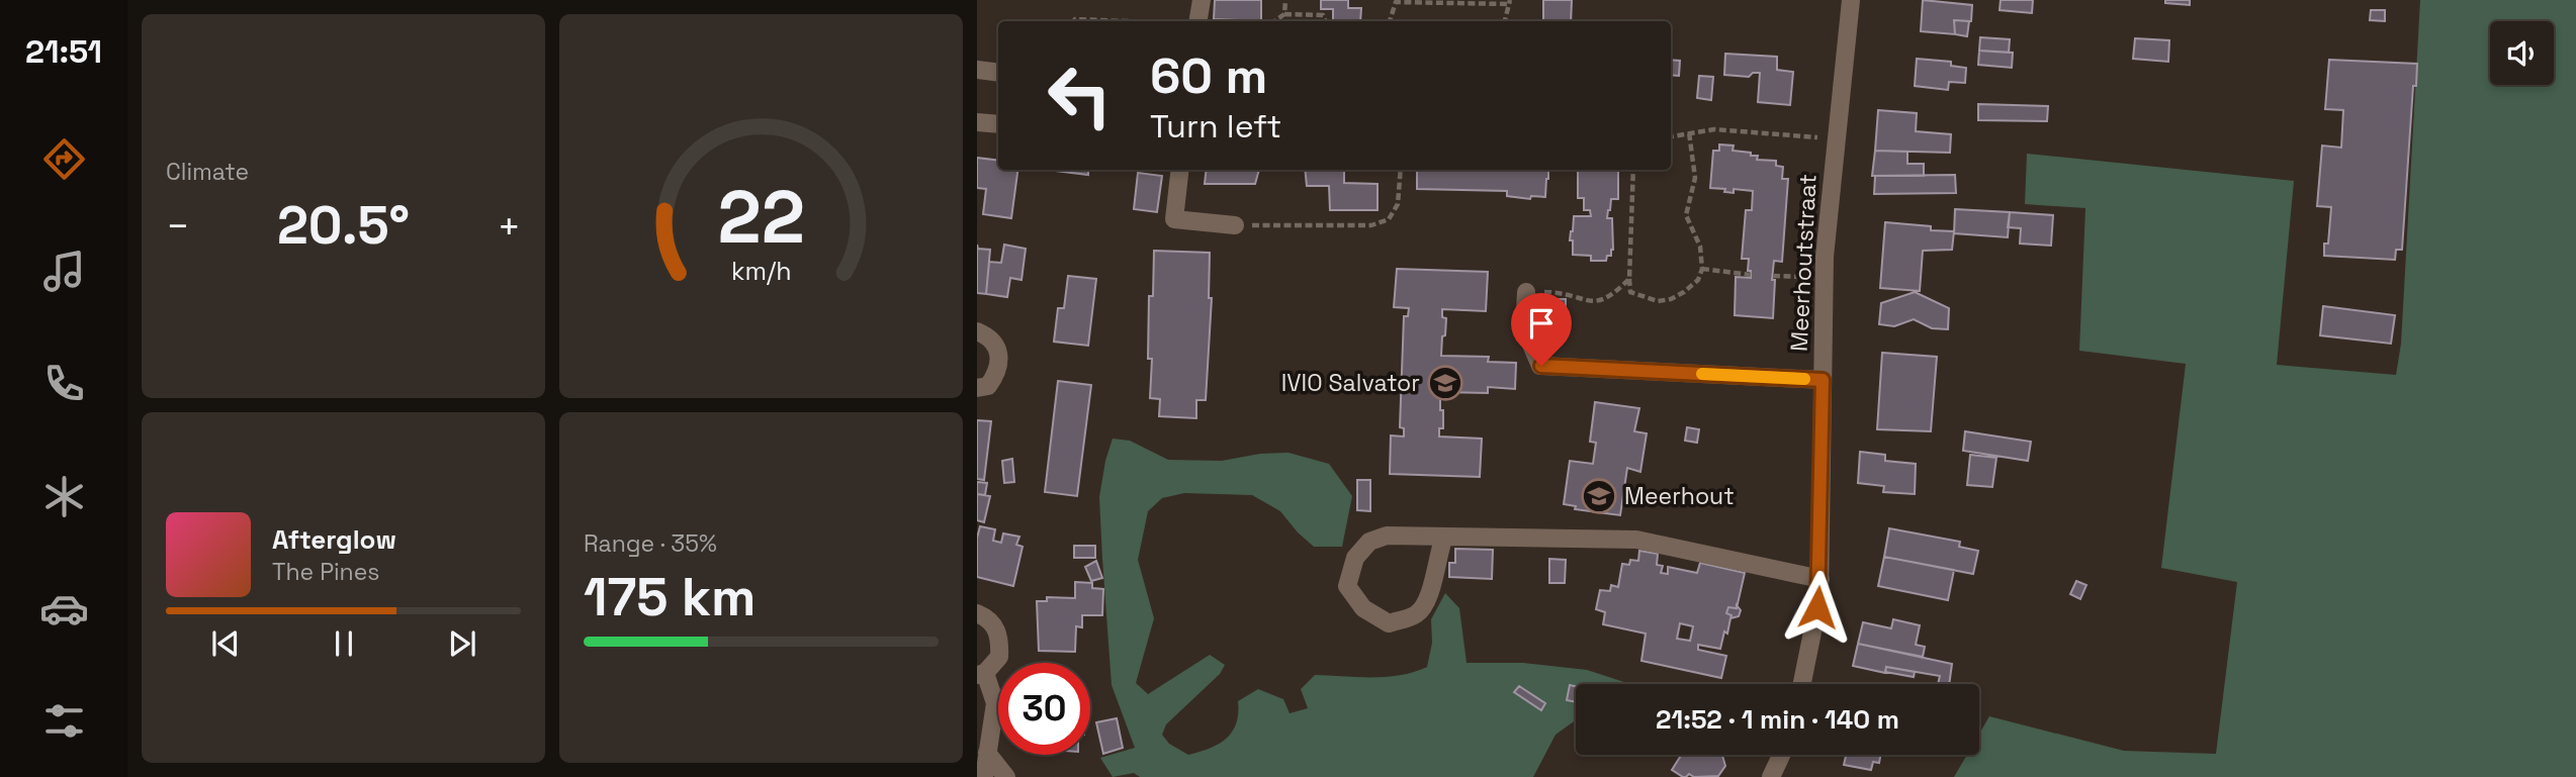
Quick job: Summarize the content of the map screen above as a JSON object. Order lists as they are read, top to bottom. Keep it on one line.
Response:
{"streets":{"street":["Meerhoutstraat"]},"places":{"school or university":["IVIO Salvator","Meerhout"]},"page":{"tabs":"21:51","tile":["Climate",["Range · 35%","175 km"]],"turn":["60 m","Turn left"],"heat":["−","20.5°","+"],"song":["Afterglow","The Pines"],"limit":"30","trip":"21:52 · 1 min · 140 m","gauge":["22","km/h"]}}
